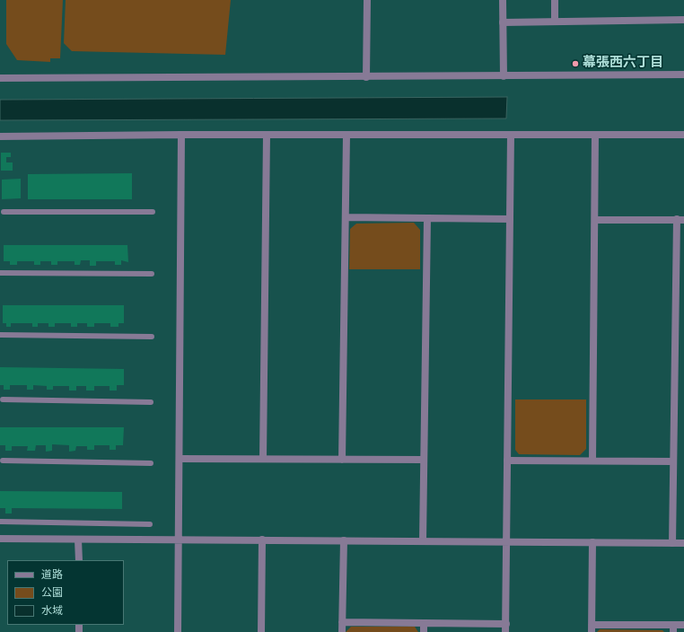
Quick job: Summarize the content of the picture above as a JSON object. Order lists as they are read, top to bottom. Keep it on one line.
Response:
{"places":["幕張西六丁目"],"legend":["道路","公園","水域"]}
